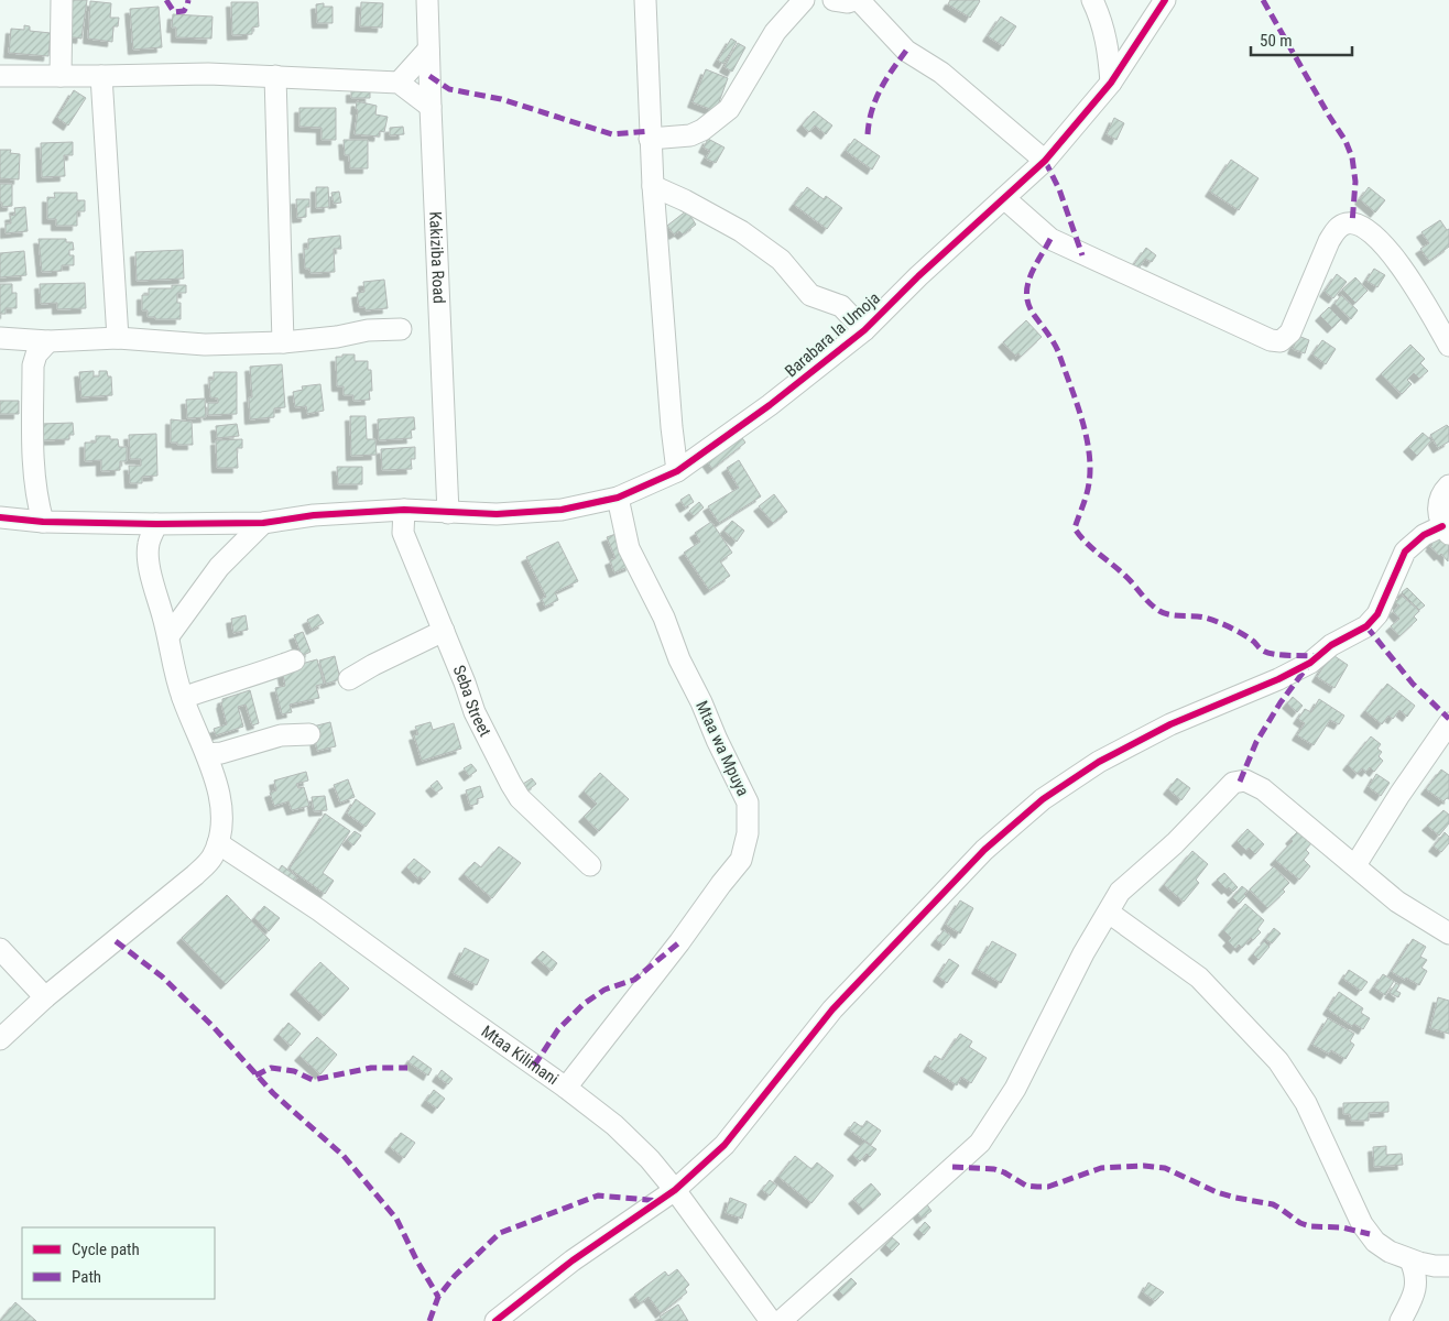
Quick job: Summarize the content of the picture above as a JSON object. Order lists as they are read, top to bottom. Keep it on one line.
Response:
{"streets":{"street":["Kakiziba Road","Barabara la Umoja","Seba Street","Mtaa wa Mpuya","Mtaa Kilimani"]},"crossings":[["Kakiziba Road","Barabara la Umoja"],["Barabara la Umoja","Seba Street"],["Barabara la Umoja","Mtaa wa Mpuya"],["Mtaa wa Mpuya","Mtaa Kilimani"]],"legend":["Cycle path","Path"],"scale_bar":"50 m"}
